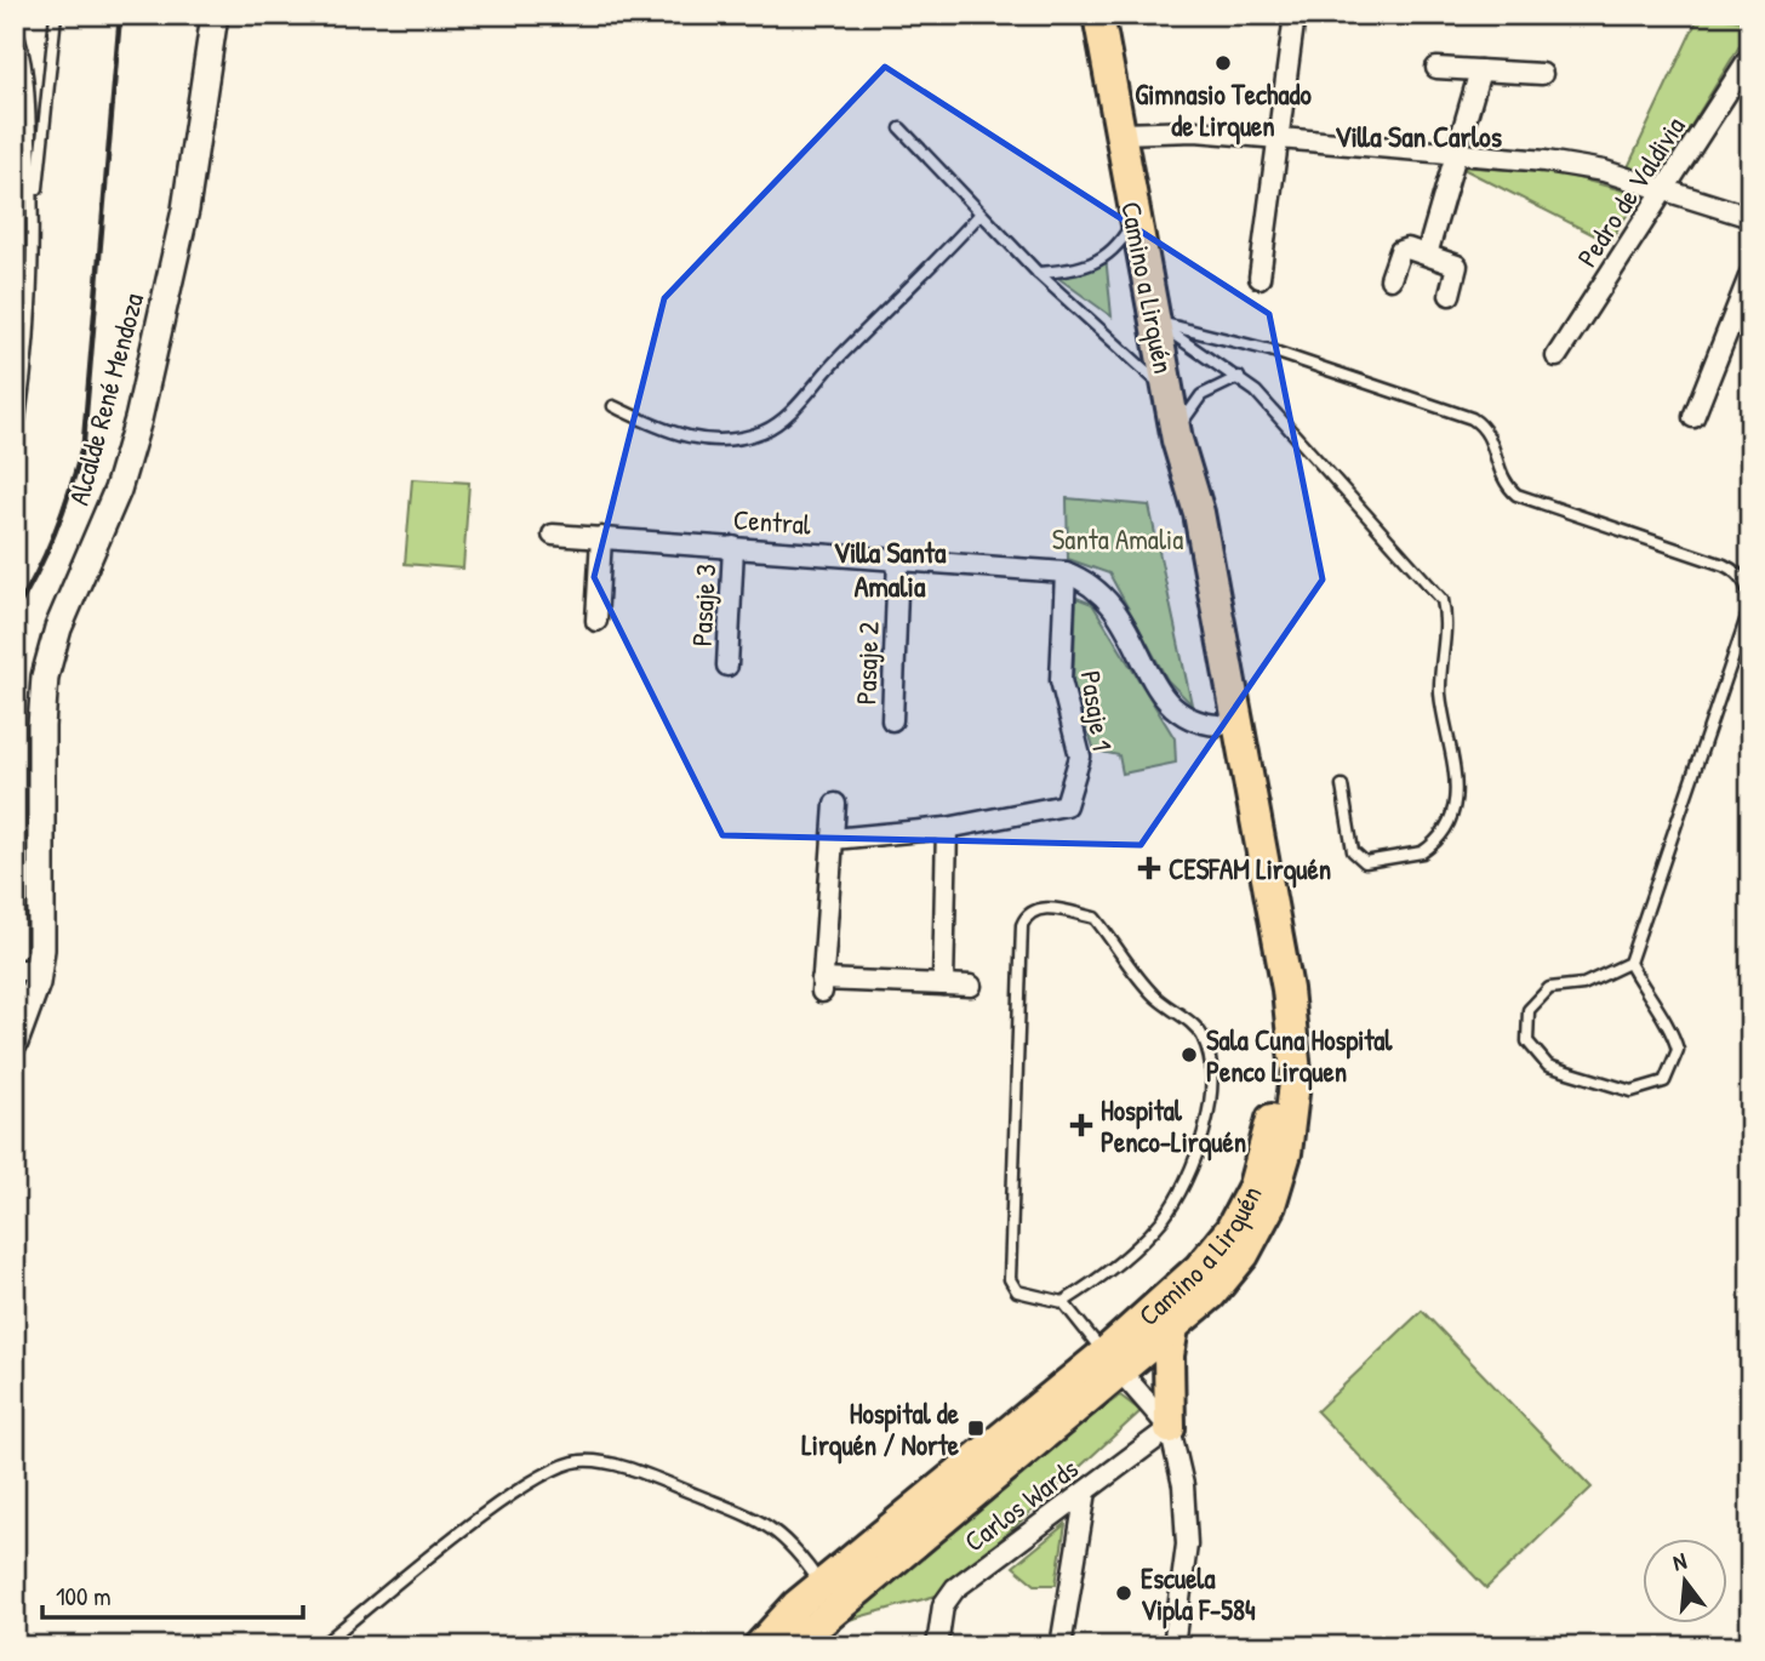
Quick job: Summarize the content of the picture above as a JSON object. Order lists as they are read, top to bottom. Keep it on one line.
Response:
{"streets":{"main road":["Camino a Lirquén"],"street":["Pedro de Valdivia","Alcalde René Mendoza","Central","Pasaje 3","Pasaje 2","Pasaje 1","Carlos Wards"]},"crossings":[["Camino a Lirquén","Central"],["Central","Pasaje 3"],["Central","Pasaje 2"],["Central","Pasaje 1"]],"districts":["Villa San Carlos","Villa Santa Amalia"],"parks":["Santa Amalia"],"places":{"other":["Gimnasio Techado de Lirquen","Sala Cuna Hospital Penco Lirquen","Escuela Vipla F-584"],"health":["CESFAM Lirquén","Hospital Penco-Lirquén"],"transit":["Hospital de Lirquén / Norte"]},"scale_bar":"100 m","north":"top"}
